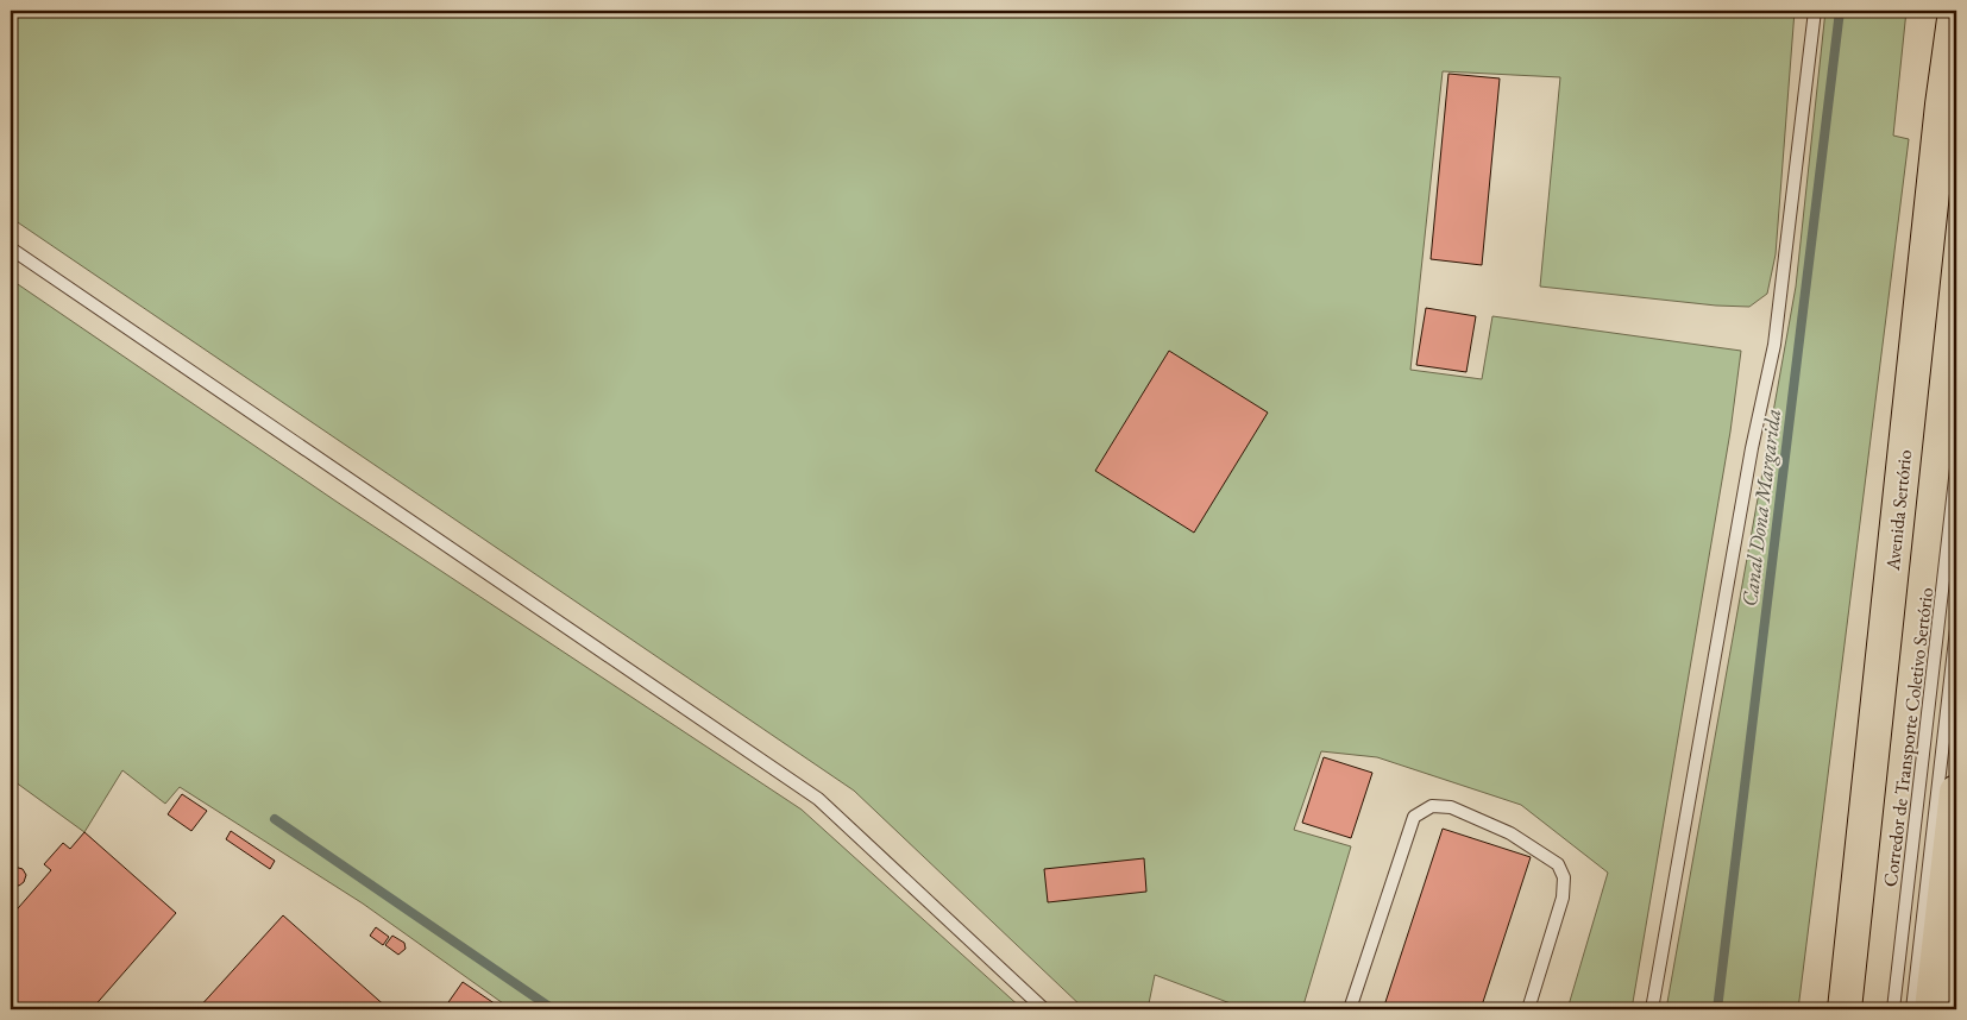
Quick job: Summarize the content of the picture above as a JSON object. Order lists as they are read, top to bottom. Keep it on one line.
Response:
{"streets":{"main road":["Avenida Sertório"],"lane":["Corredor de Transporte Coletivo Sertório"]},"water":["Canal Dona Margarida"]}
